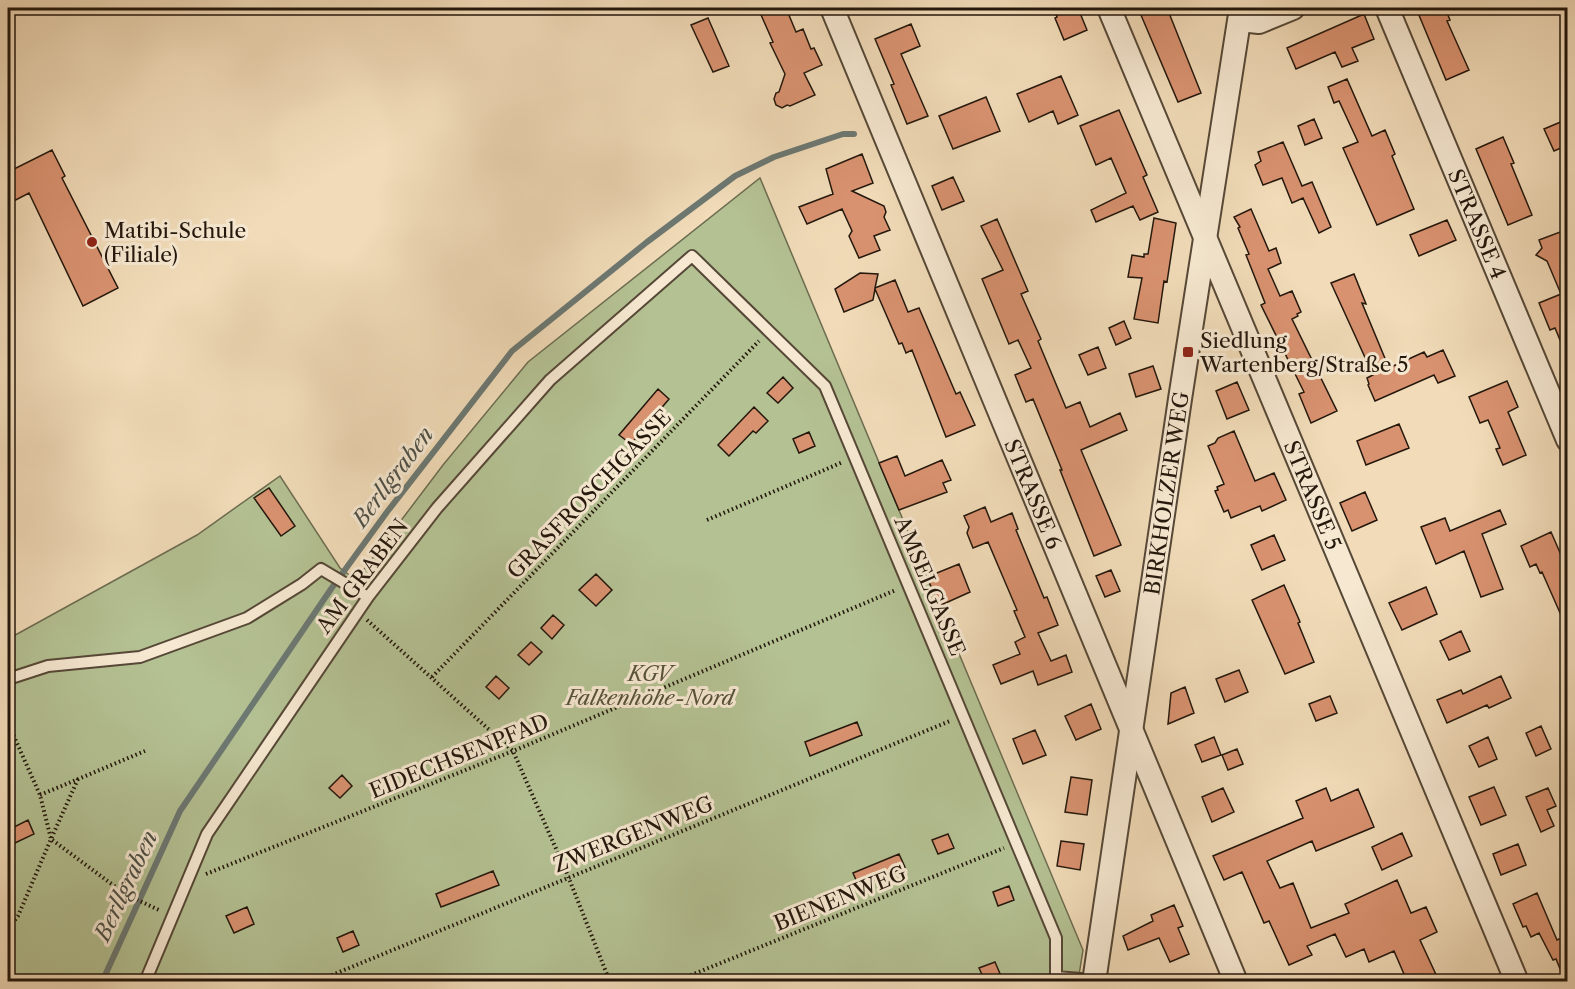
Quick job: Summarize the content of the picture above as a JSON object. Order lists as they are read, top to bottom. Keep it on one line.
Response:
{"streets":{"street":["STRASSE 4","BIRKHOLZER WEG","STRASSE 6","STRASSE 5"],"lane":["AM GRABEN","AMSELGASSE"],"path":["GRASFROSCHGASSE","EIDECHSENPFAD","ZWERGENWEG","BIENENWEG"]},"crossings":[["GRASFROSCHGASSE","AMSELGASSE"],["BIRKHOLZER WEG","STRASSE 6"],["BIRKHOLZER WEG","STRASSE 5"],["BIRKHOLZER WEG","AMSELGASSE"],["AM GRABEN","AMSELGASSE"],["AM GRABEN","EIDECHSENPFAD"],["AMSELGASSE","EIDECHSENPFAD"],["AMSELGASSE","ZWERGENWEG"],["AMSELGASSE","BIENENWEG"]],"water":["Berllgraben"],"parks":["KGV Falkenhöhe-Nord"],"places":{"other":["Matibi-Schule (Filiale)"],"transit":["Siedlung Wartenberg/Straße 5"]}}
